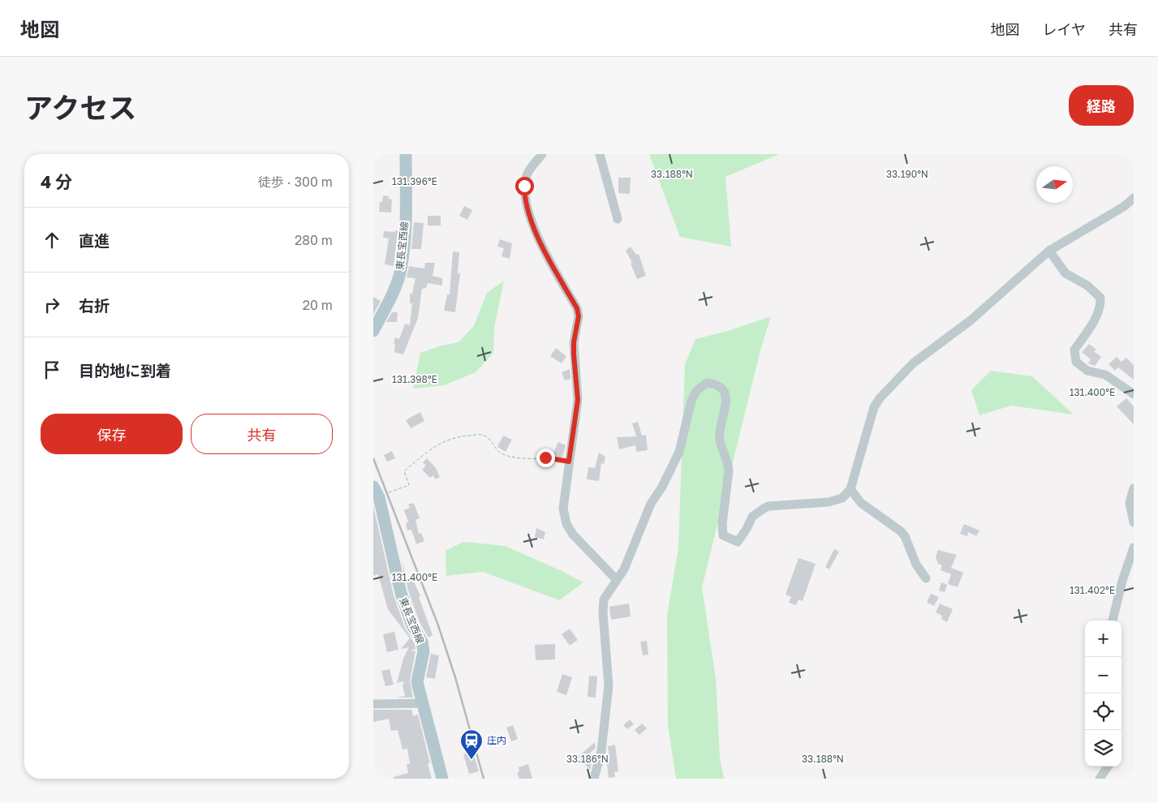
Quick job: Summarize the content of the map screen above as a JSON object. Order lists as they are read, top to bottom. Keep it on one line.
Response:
{"streets":{"main road":["東長宝西線"]},"places":{"station":["庄内"]},"north":"right","page":{"header":"地図","nav":["地図","レイヤ","共有"],"title":"アクセス","buttons":["経路",["保存","共有"]],"heading":["4 分","徒歩 · 300 m"],"list":[["直進","280 m"],["右折","20 m"],"目的地に到着"],"map_buttons":["+","−"]},"coordinates":["33.188°N","33.190°N","131.396°E","131.398°E","131.400°E","131.402°E","33.186°N"]}
